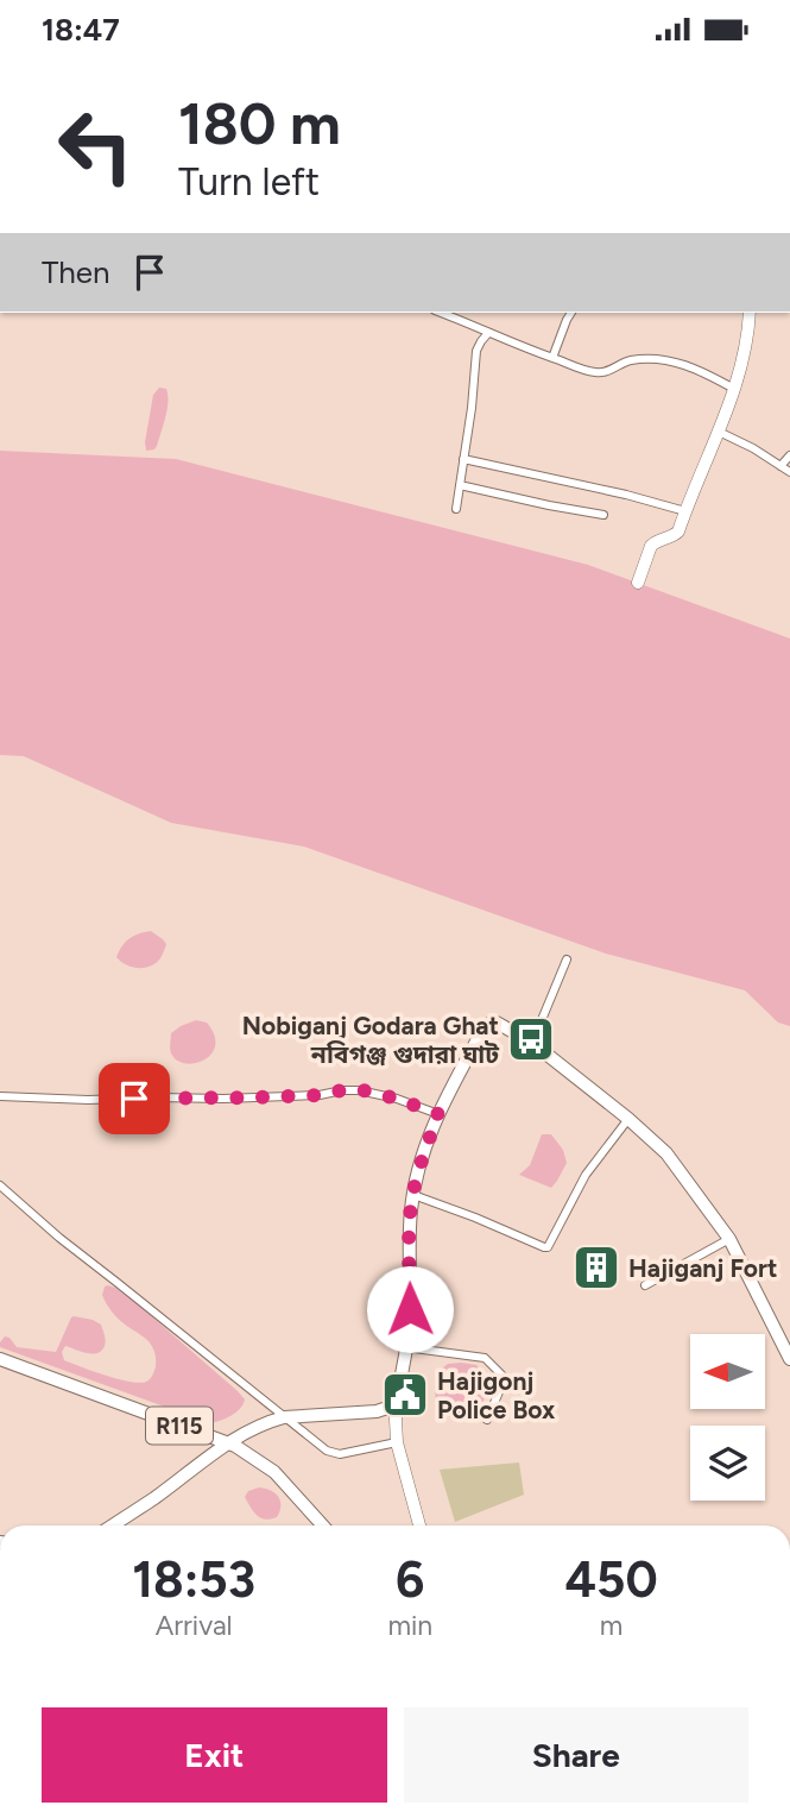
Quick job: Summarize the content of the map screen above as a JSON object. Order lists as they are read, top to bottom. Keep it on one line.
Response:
{"streets":{"main road":["R115"]},"places":{"bus stop":["Nobiganj Godara Ghat নবিগঞ্জ গুদারা ঘাট"],"building":["Hajiganj Fort"],"public building":["Hajigonj Police Box"]},"north":"left","page":{"status":"18:47","turn":["180 m","Turn left"],"then":"Then","eta":["18:53","Arrival","6","min","450","m"],"buttons":["Exit","Share"]}}
